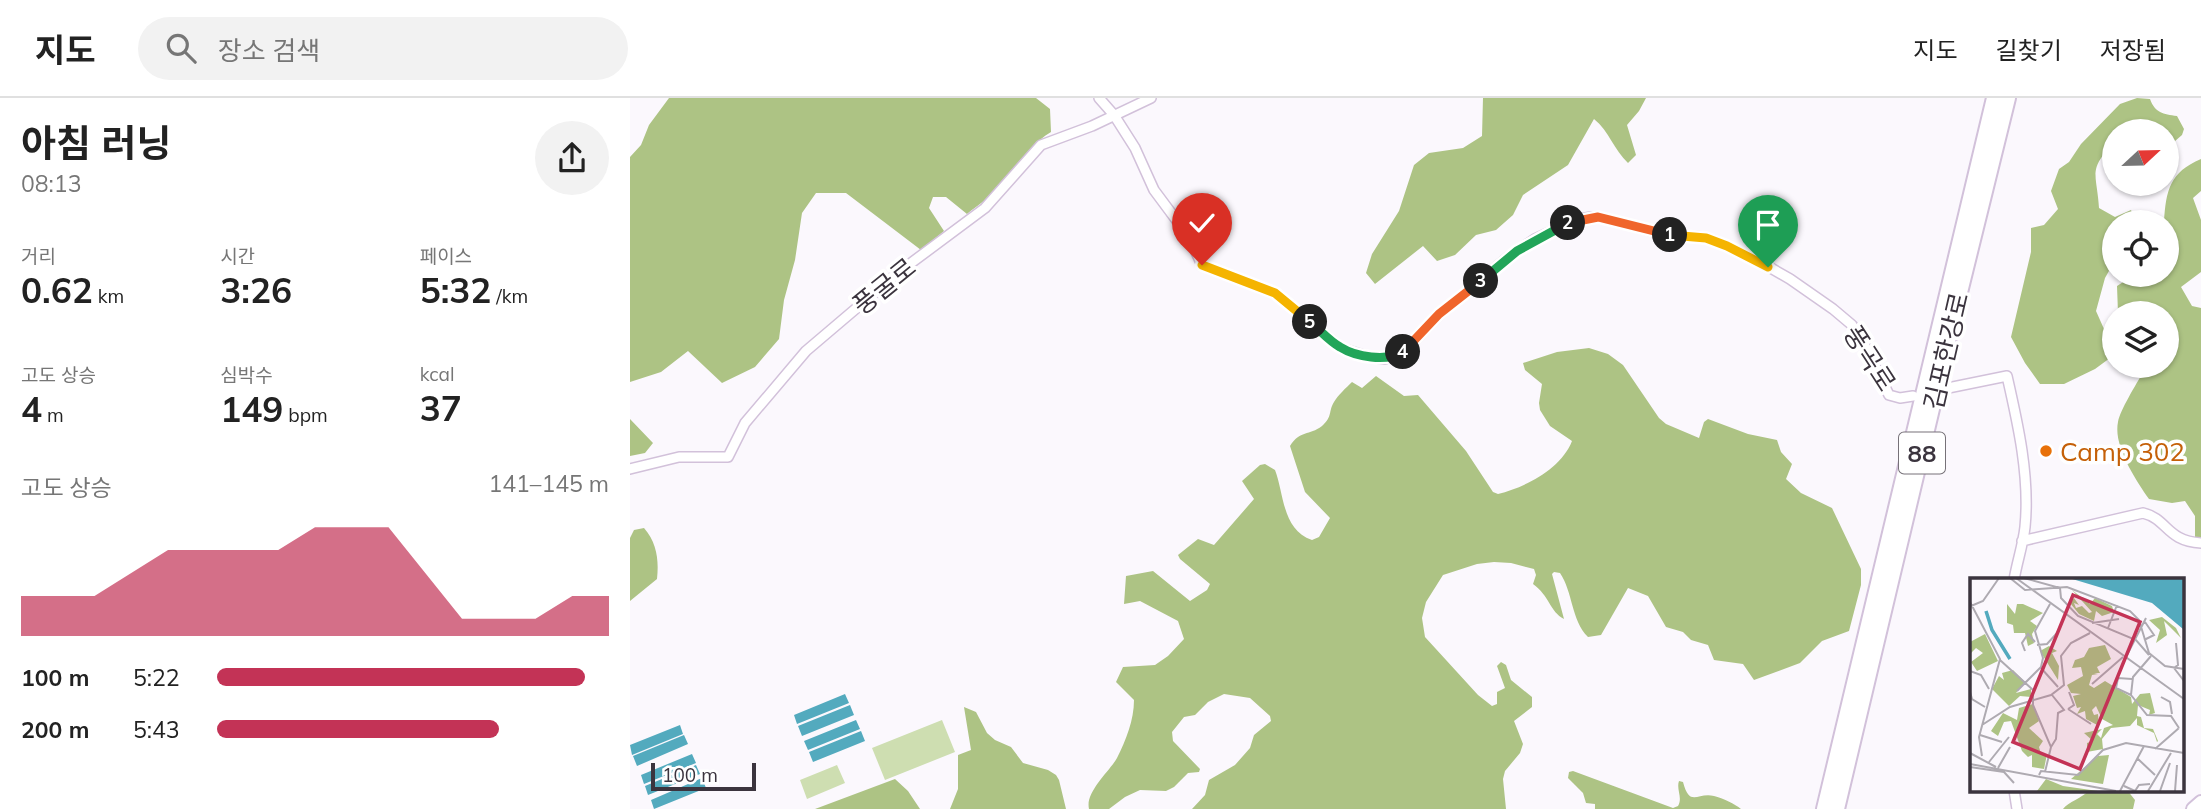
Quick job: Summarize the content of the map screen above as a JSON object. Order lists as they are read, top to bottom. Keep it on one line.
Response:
{"streets":{"highway":["김포한강로","88"],"street":["풍굴로","풍곡로"]},"crossings":[["풍굴로","풍곡로"]],"places":["Camp 302"],"scale_bar":"100 m","north":"right","page":{"header":"지도","search":"장소 검색","nav":["지도","길찾기","저장됨"],"heading":["아침 러닝","08:13"],"pins":["2","1","3","5","4"],"stats":[["거리","0.62 km"],["시간","3:26"],["페이스","5:32 /km"],["고도 상승","4 m"],["심박수","149 bpm"],["kcal","37"]],"chart":["고도 상승","141–145 m"],"list":[{"name":"100 m","note":"5:22"},{"name":"200 m","note":"5:43"}],"scale":"100 m"}}
